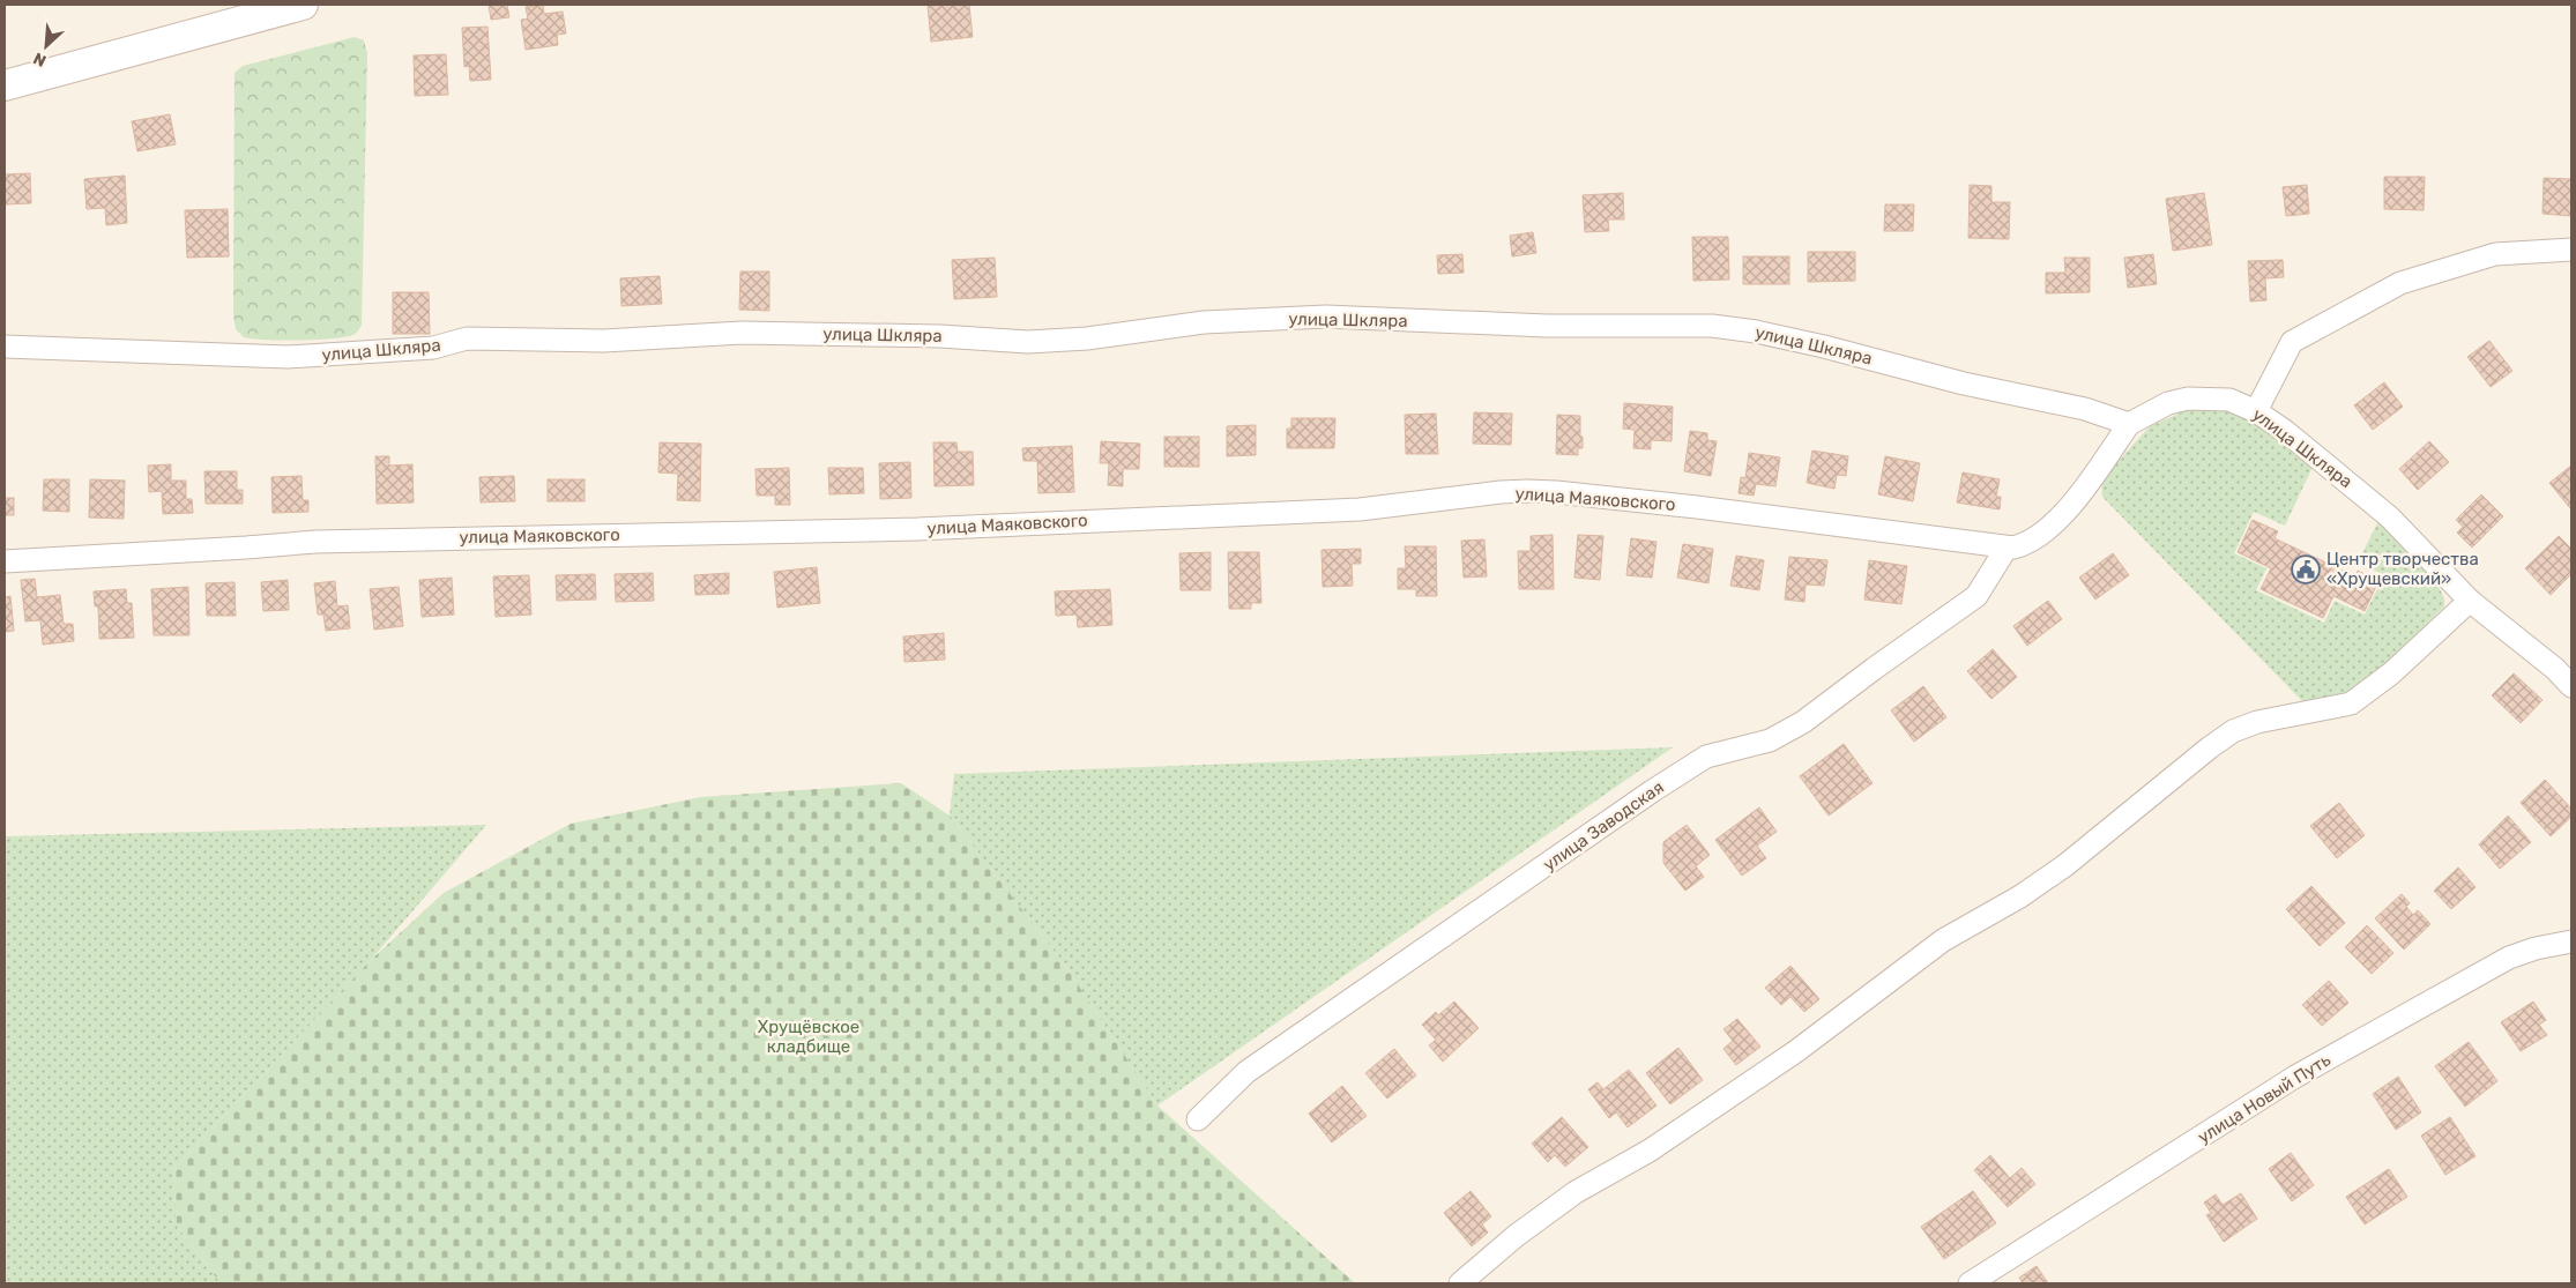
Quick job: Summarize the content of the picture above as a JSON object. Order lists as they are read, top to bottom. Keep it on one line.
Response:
{"streets":{"street":["улица Шкляра","улица Маяковского","улица Заводская","улица Новый Путь"]},"crossings":[["улица Маяковского","улица Заводская"]],"parks":["Хрущёвское кладбище"],"places":{"public building":["Центр творчества «Хрущевский»"]},"north":"bottom left"}
